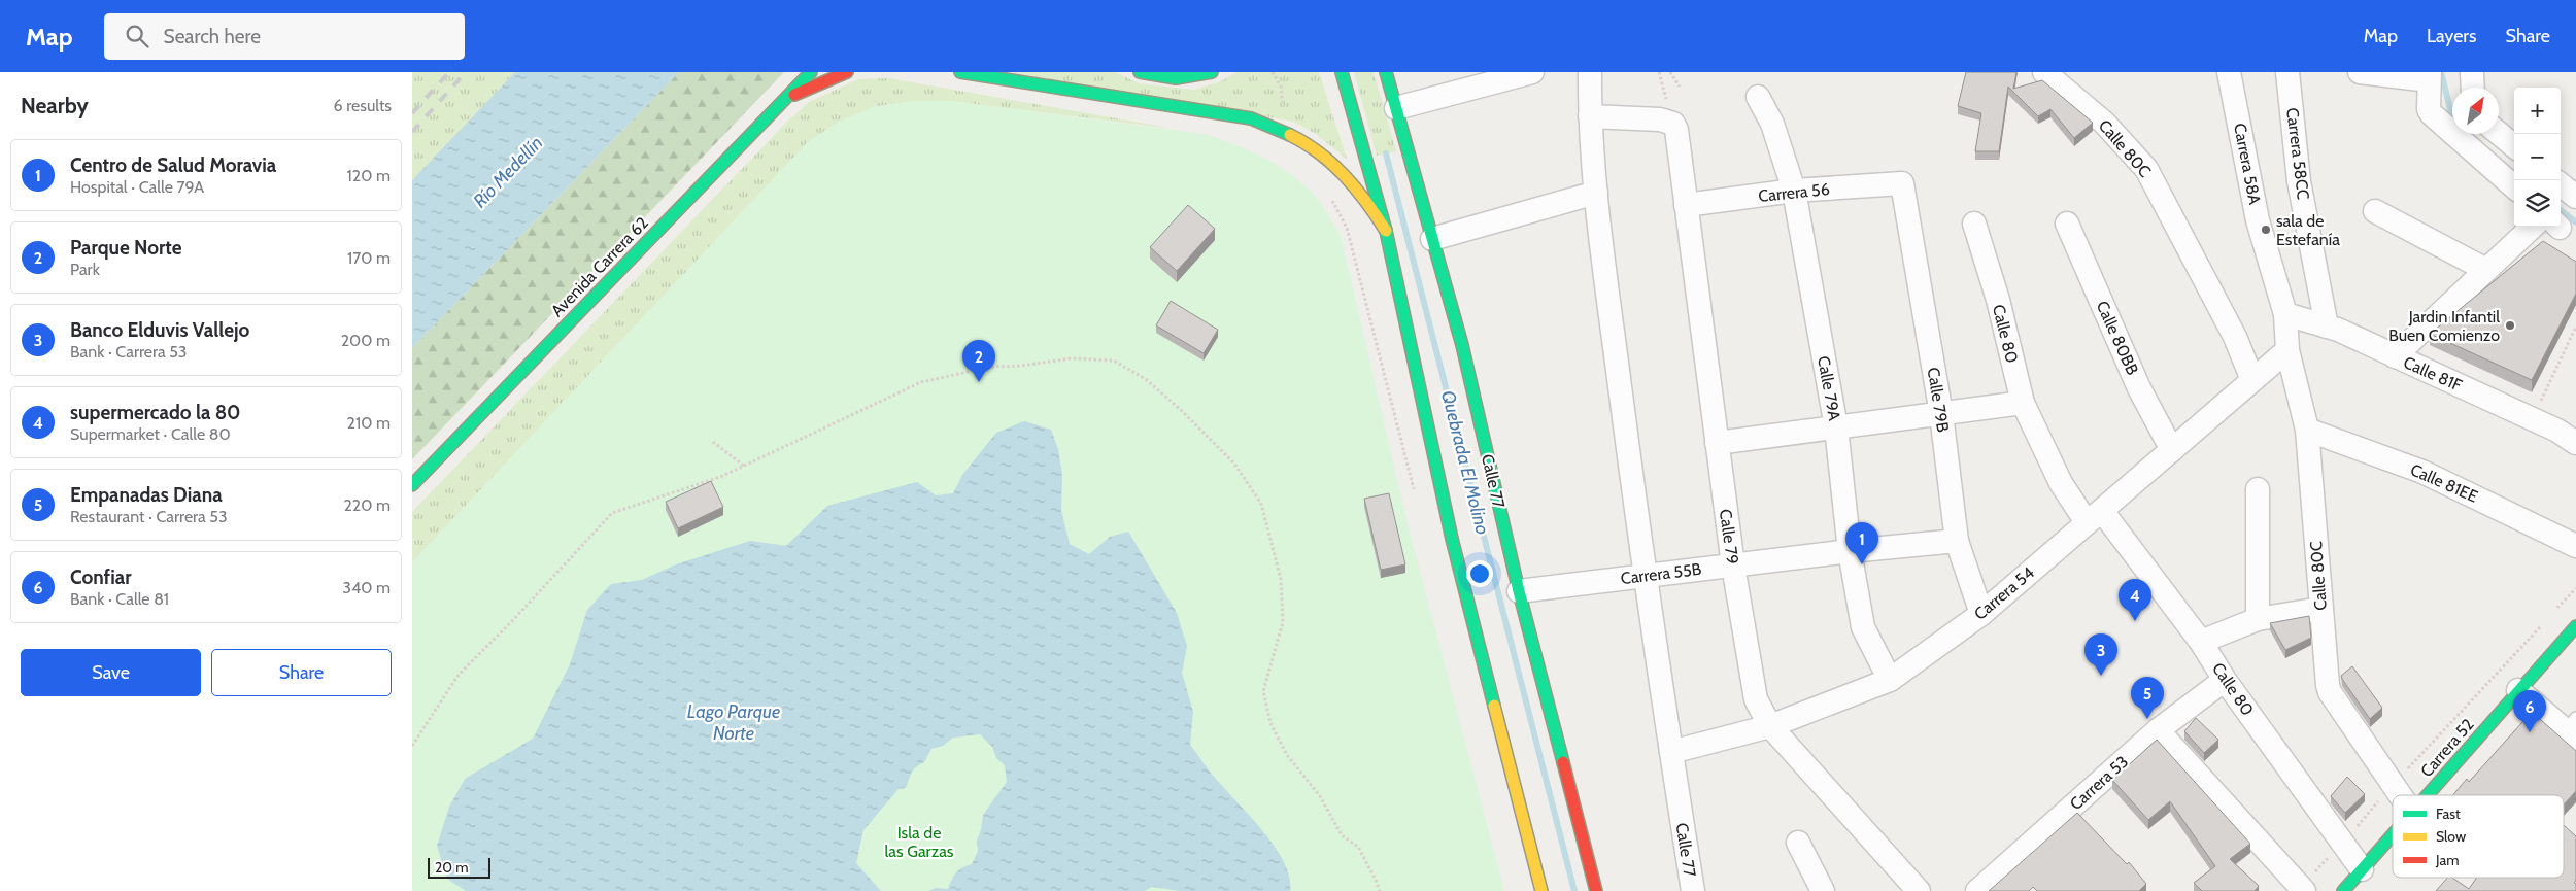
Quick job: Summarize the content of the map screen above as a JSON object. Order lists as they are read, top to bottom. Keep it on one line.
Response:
{"streets":{"main road":["Avenida Carrera 62","Calle 77","Carrera 52"],"street":["Calle 80C","Carrera 58CC","Carrera 58A","Carrera 56","Calle 80","Calle 80BB","Calle 81F","Calle 79A","Calle 79B","Calle 81EE","Calle 79","Carrera 55B","Carrera 54","Carrera 53"]},"crossings":[["Calle 80C","Carrera 58A"],["Calle 80C","Calle 81F"],["Calle 80C","Calle 81EE"],["Calle 80C","Carrera 54"],["Carrera 58CC","Calle 81F"],["Carrera 58A","Calle 81F"],["Carrera 56","Calle 79A"],["Carrera 56","Calle 79B"],["Carrera 56","Calle 79"],["Calle 80","Carrera 54"],["Calle 80","Carrera 52"],["Calle 80","Carrera 53"],["Calle 80BB","Carrera 54"],["Calle 79A","Carrera 55B"],["Calle 79A","Carrera 54"],["Calle 79B","Carrera 55B"],["Calle 79B","Carrera 54"],["Calle 77","Calle 79"],["Calle 77","Carrera 55B"],["Calle 77","Carrera 54"],["Calle 79","Carrera 55B"],["Calle 79","Carrera 54"]],"water":["Río Medellín","Quebrada El Molino","Lago Parque Norte"],"parks":["Isla de las Garzas"],"places":["sala de Estefanía","Jardin Infantil Buen Comienzo"],"legend":["Fast","Slow","Jam"],"scale_bar":"20 m","north":"top right","page":{"header":"Map","search":"Search here","nav":["Map","Layers","Share"],"heading":["Nearby","6 results"],"map_buttons":["+","−"],"list":[{"mark":"1","name":"Centro de Salud Moravia","note":"Hospital · Calle 79A","value":"120 m"},{"mark":"2","name":"Parque Norte","note":"Park","value":"170 m"},{"mark":"3","name":"Banco Elduvis Vallejo","note":"Bank · Carrera 53","value":"200 m"},{"mark":"4","name":"supermercado la 80","note":"Supermarket · Calle 80","value":"210 m"},{"mark":"5","name":"Empanadas Diana","note":"Restaurant · Carrera 53","value":"220 m"},{"mark":"6","name":"Confiar","note":"Bank · Calle 81","value":"340 m"}],"pins":["2","1","4","3","5","6"],"buttons":["Save","Share"],"scale":"20 m"}}
